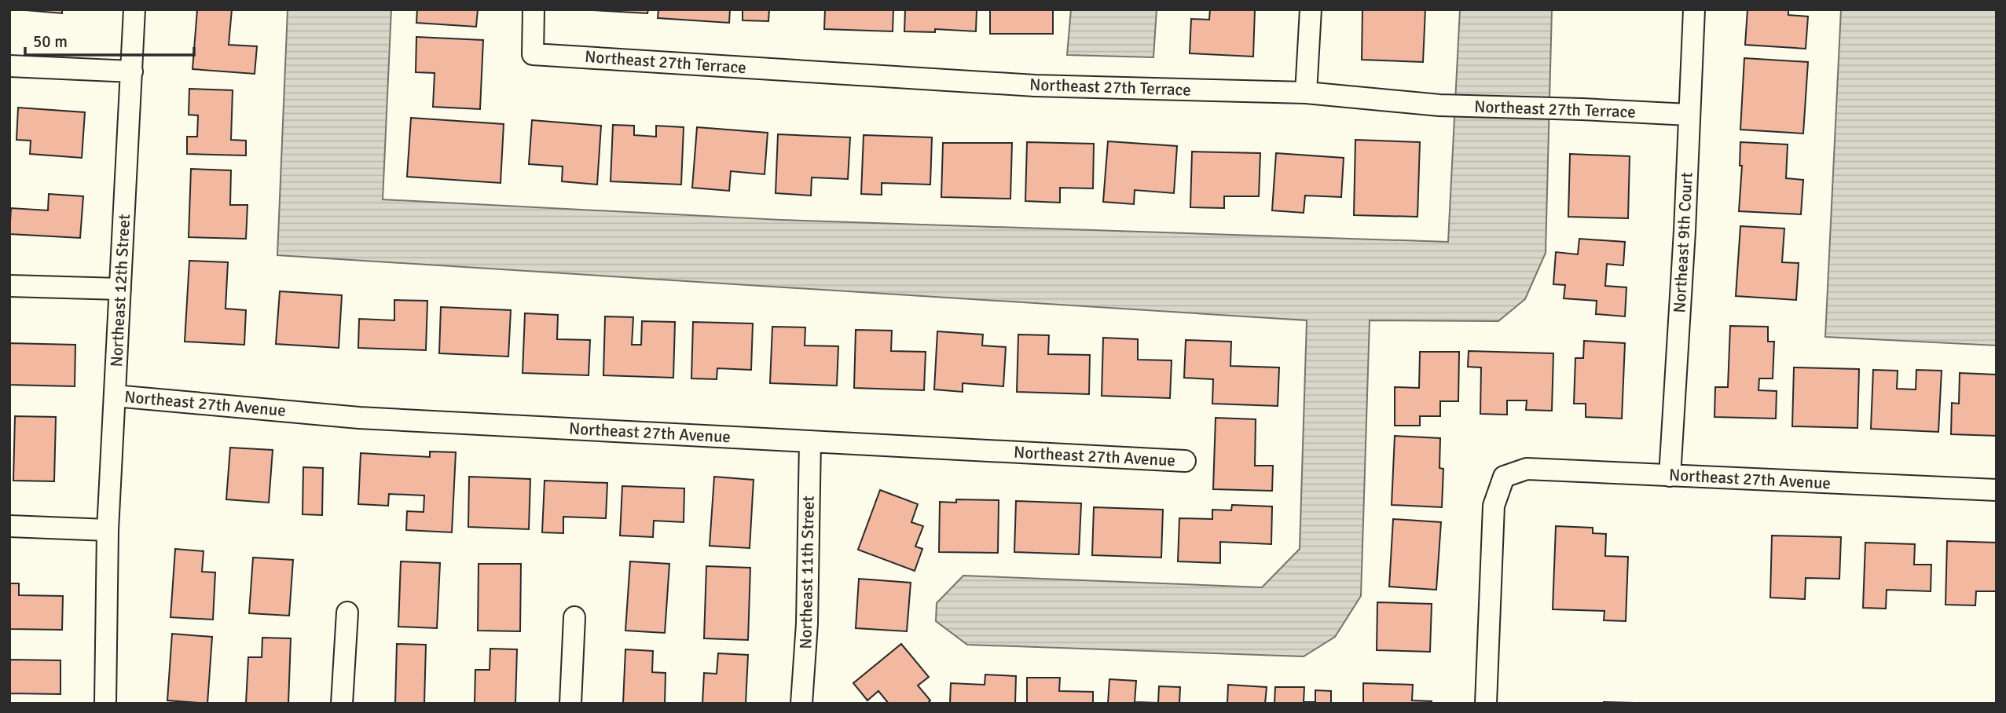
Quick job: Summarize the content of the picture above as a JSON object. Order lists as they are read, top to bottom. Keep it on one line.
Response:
{"streets":{"street":["Northeast 27th Terrace","Northeast 9th Court","Northeast 12th Street","Northeast 27th Avenue","Northeast 11th Street"]},"crossings":[["Northeast 27th Terrace","Northeast 9th Court"],["Northeast 9th Court","Northeast 27th Avenue"],["Northeast 12th Street","Northeast 27th Avenue"],["Northeast 27th Avenue","Northeast 11th Street"]],"scale_bar":"50 m"}
